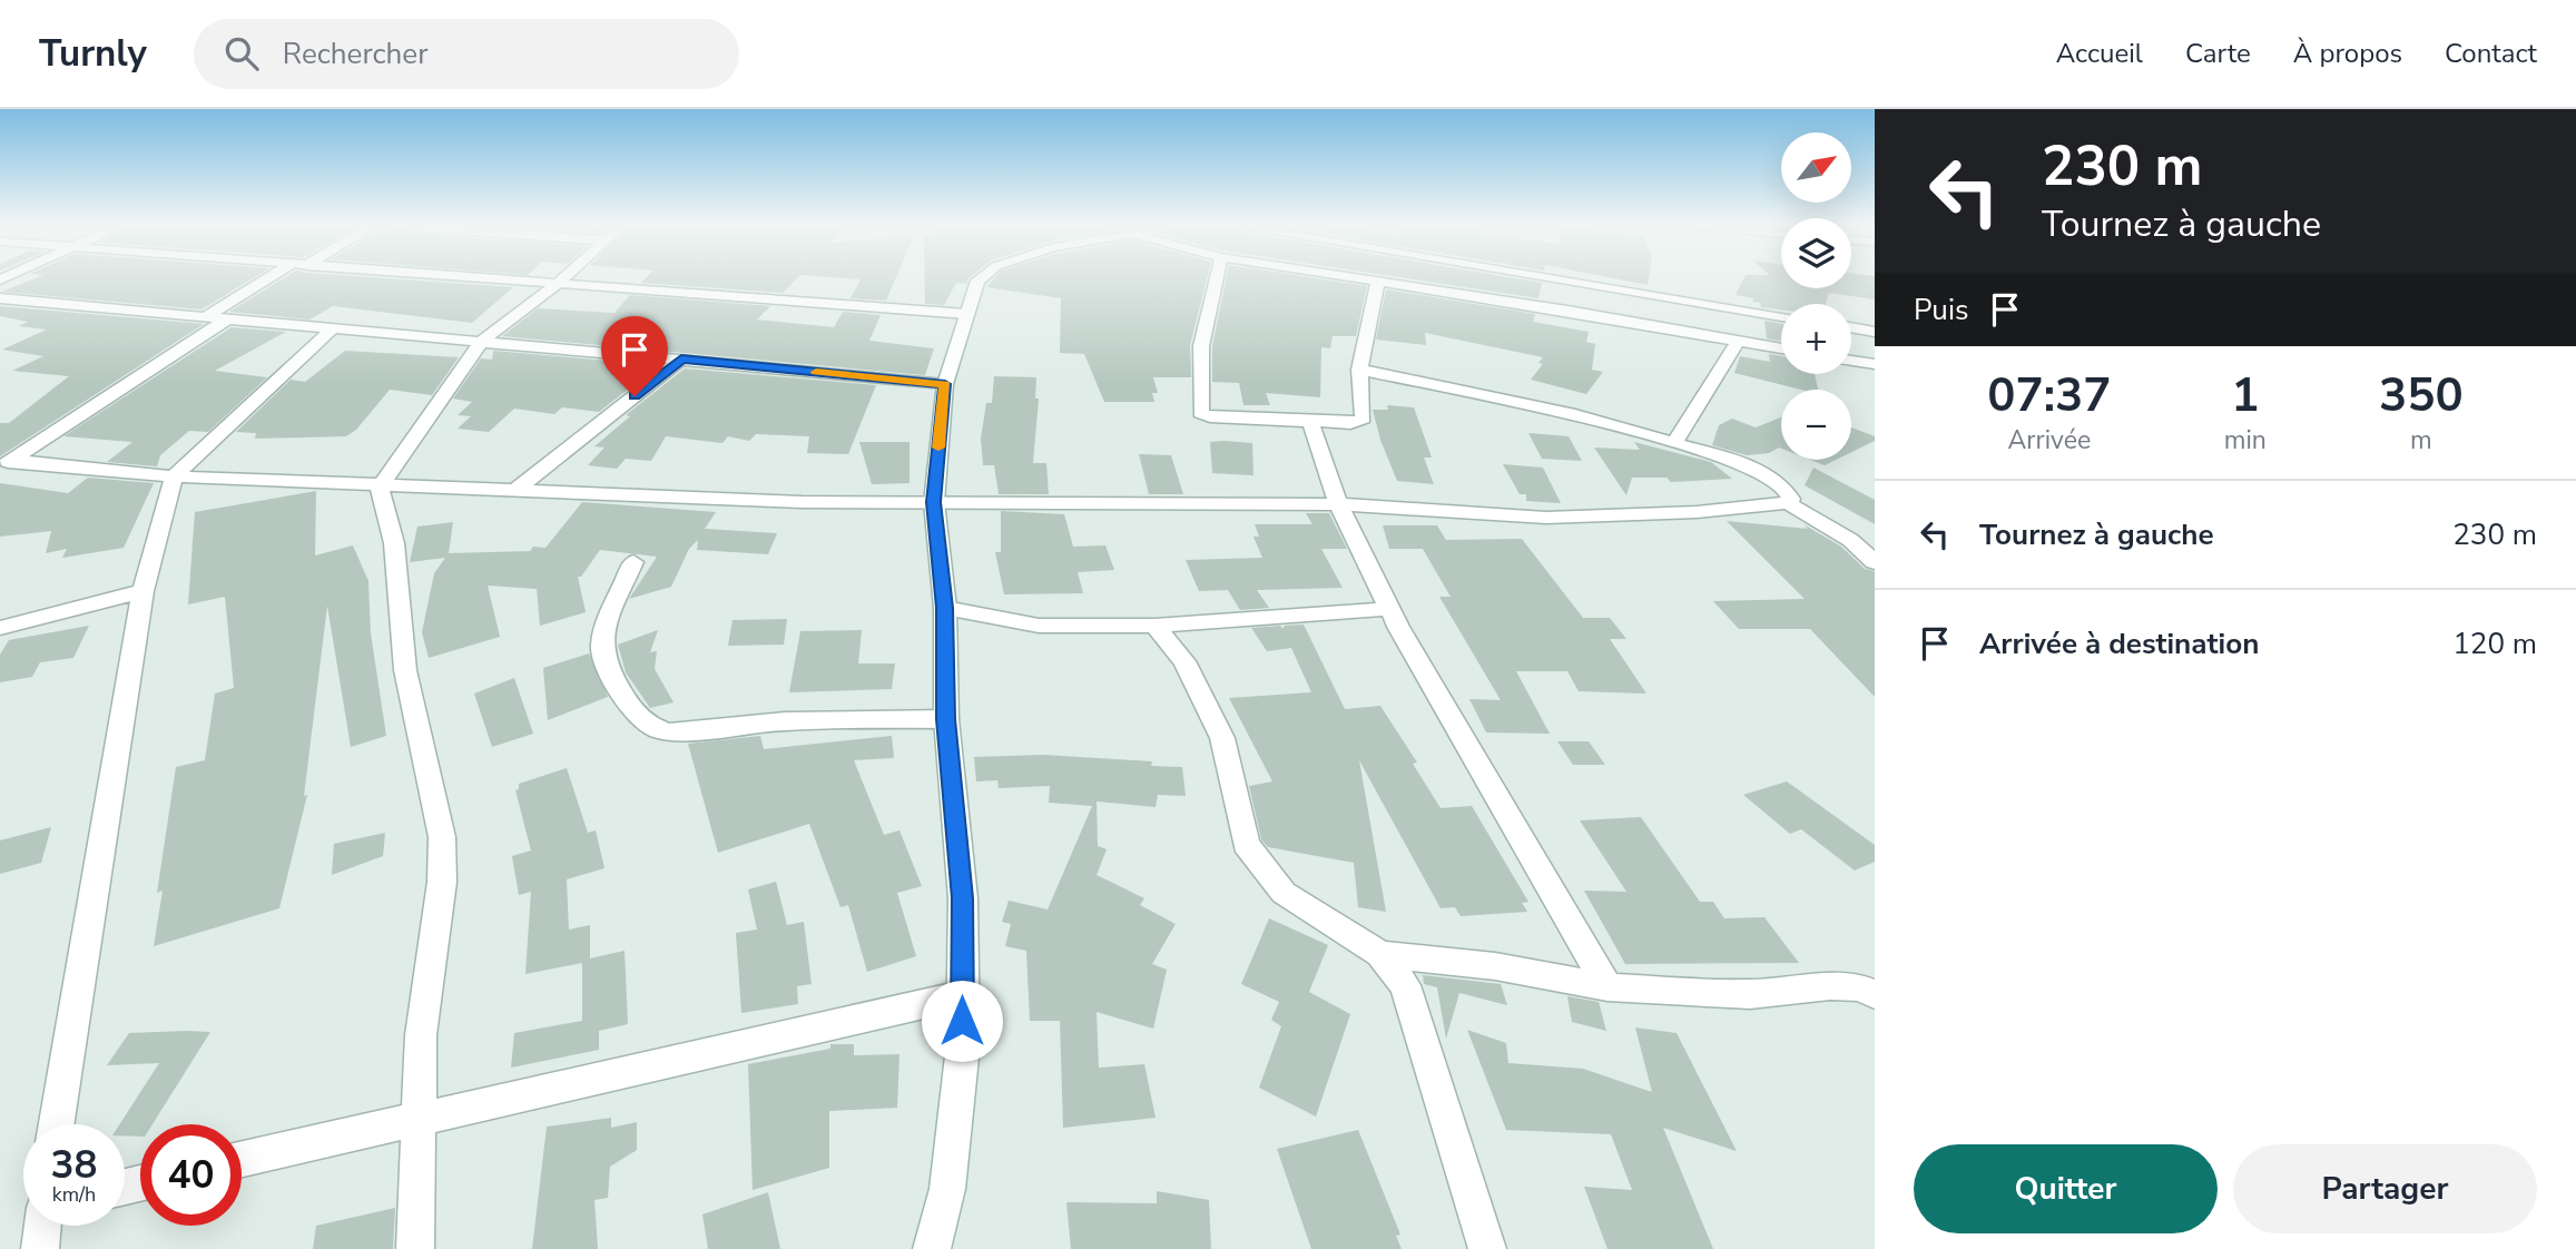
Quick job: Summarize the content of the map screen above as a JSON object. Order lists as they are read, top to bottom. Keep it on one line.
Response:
{"north":"top right","page":{"header":"Turnly","search":"Rechercher","nav":["Accueil","Carte","À propos","Contact"],"turn":["230 m","Tournez à gauche"],"map_buttons":["+","−"],"then":"Puis","eta":["07:37","Arrivée","1","min","350","m"],"list":[{"name":"Tournez à gauche","value":"230 m"},{"name":"Arrivée à destination","value":"120 m"}],"speed":"38 km/h","limit":"40","buttons":["Quitter","Partager"]}}
